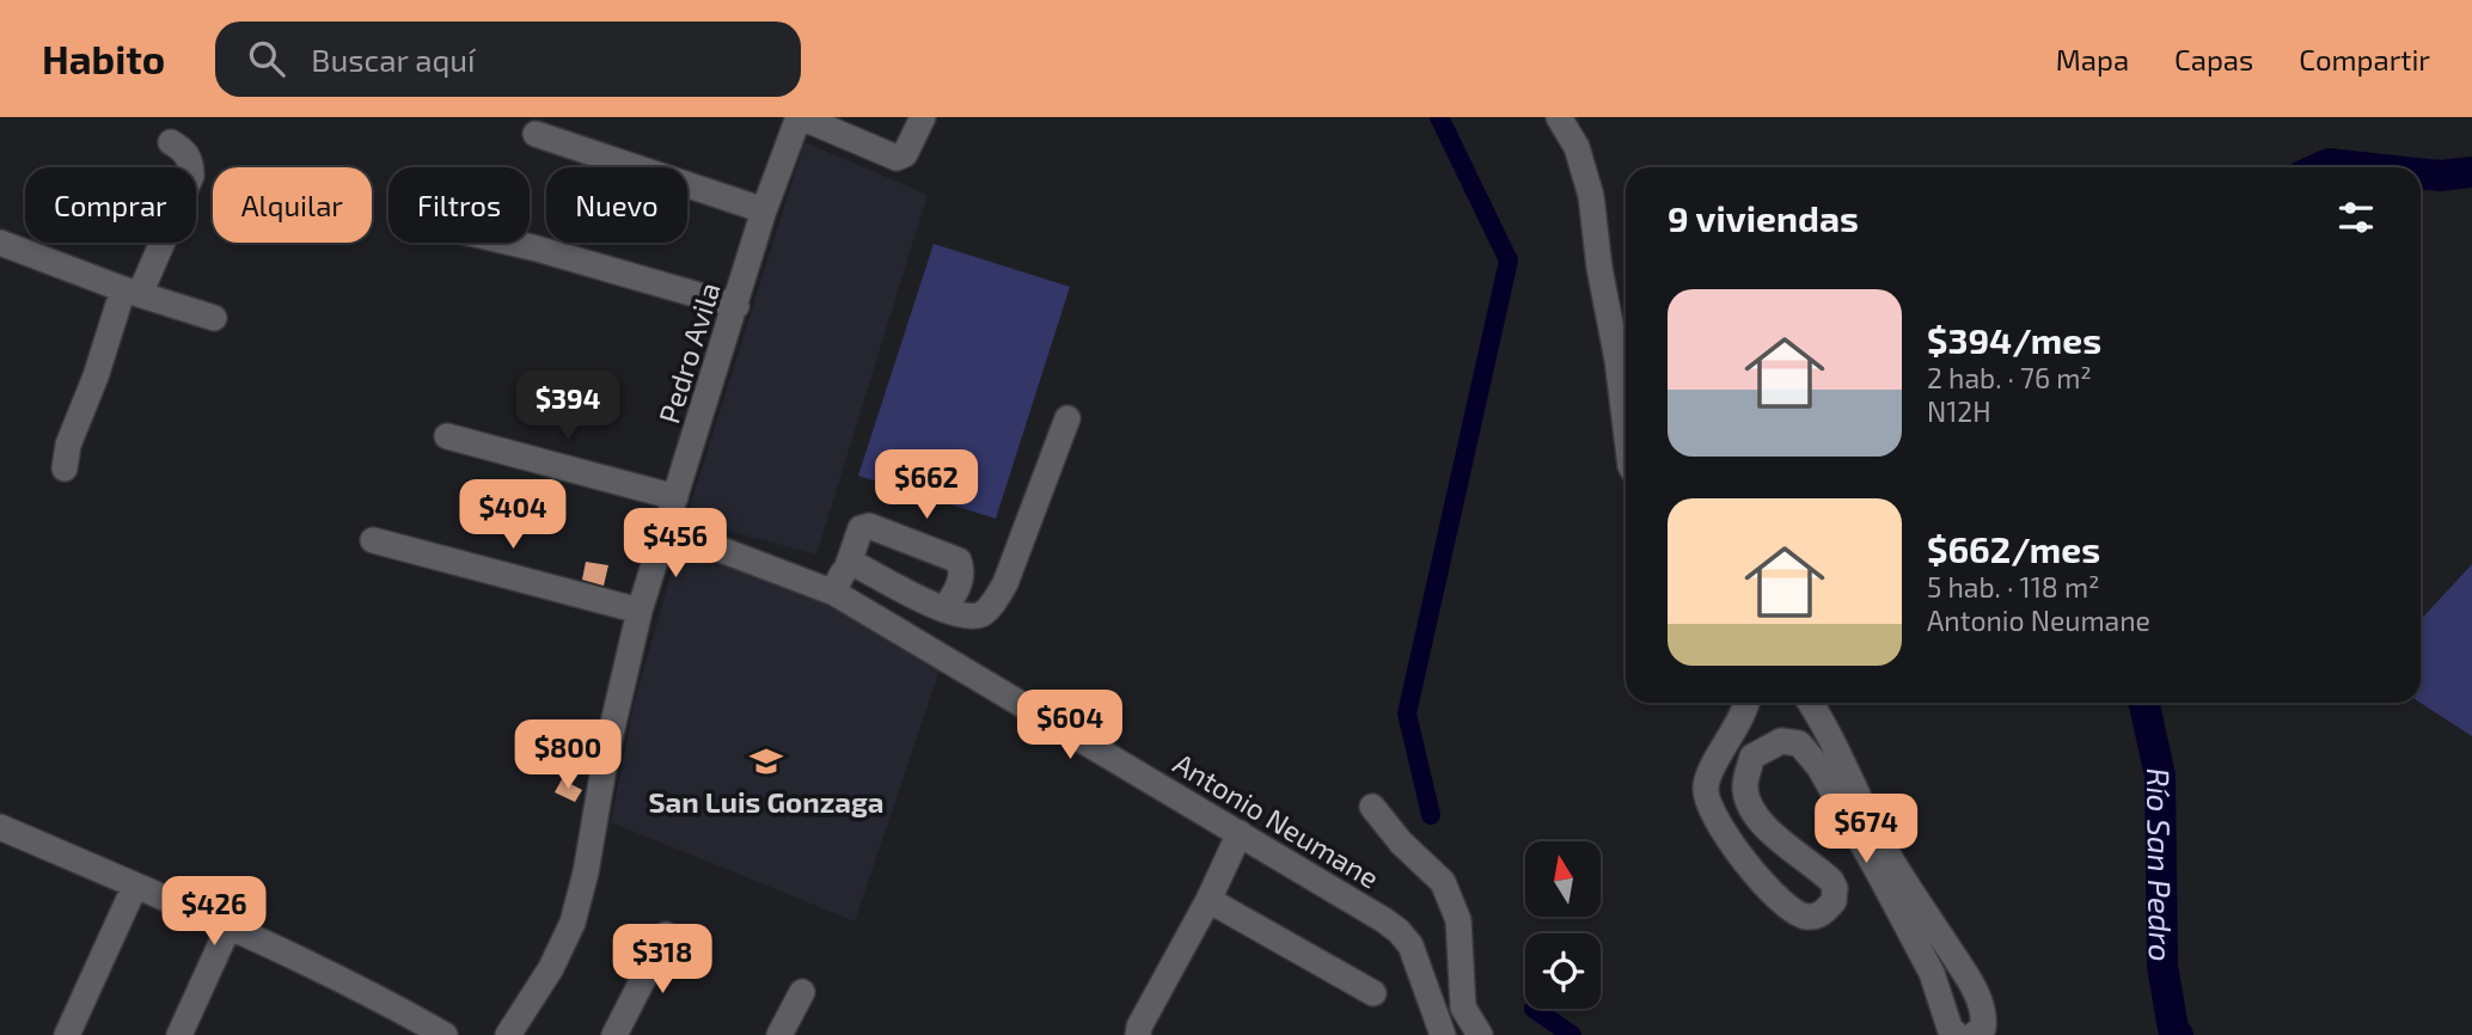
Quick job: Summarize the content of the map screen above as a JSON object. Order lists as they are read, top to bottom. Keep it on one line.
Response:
{"streets":{"street":["Pedro Avila","Antonio Neumane"]},"crossings":[["Pedro Avila","Antonio Neumane"]],"water":["Río San Pedro"],"places":{"school or university":["San Luis Gonzaga"]},"north":"top","page":{"header":"Habito","search":"Buscar aquí","nav":["Mapa","Capas","Compartir"],"chip":["Comprar","Alquilar","Filtros","Nuevo"],"heading":"9 viviendas","list":[{"name":"$394/mes","note":"2 hab. · 76 m² · N12H"},{"name":"$662/mes","note":"5 hab. · 118 m² · Antonio Neumane"}],"price":["$394","$662","$404","$456","$604","$800","$674","$426","$318"]}}
